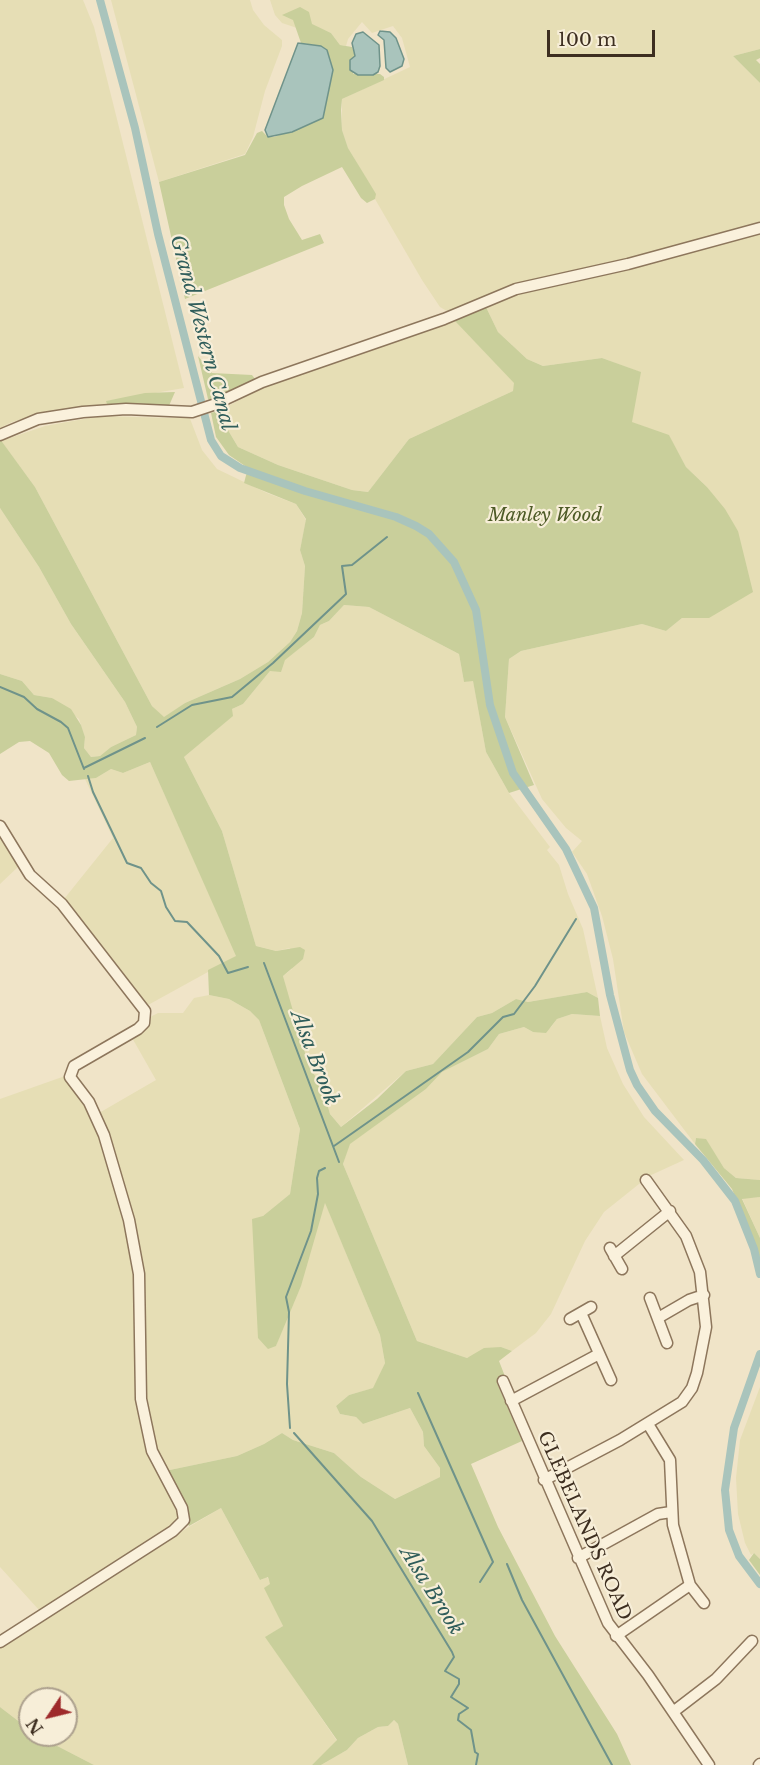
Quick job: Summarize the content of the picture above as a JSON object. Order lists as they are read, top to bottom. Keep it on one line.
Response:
{"streets":{"street":["GLEBELANDS ROAD"]},"water":["Grand Western Canal","Alsa Brook"],"parks":["Manley Wood"],"scale_bar":"100 m","north":"bottom left"}
